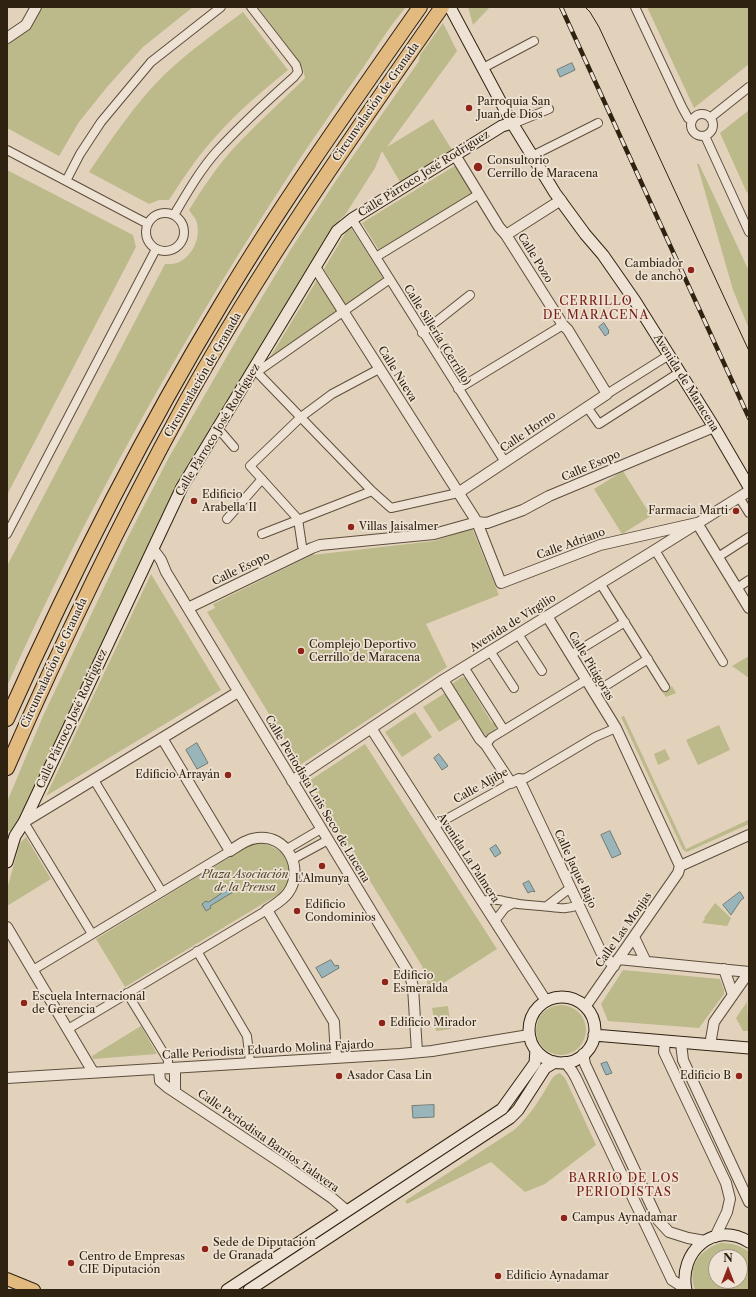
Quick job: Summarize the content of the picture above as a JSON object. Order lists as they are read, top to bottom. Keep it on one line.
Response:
{"streets":{"highway":["Circunvalación de Granada"],"main road":["Calle Párroco José Rodríguez","Avenida de Maracena"],"street":["Calle Pozo","Calle Sillería (Cerrillo)","Calle Nueva","Calle Horno","Calle Esopo","Calle Adriano","Avenida de Virgilio","Calle Pitágoras","Calle Aljibe","Calle Periodista Luis Seco de Lucena","Avenida La Palmera","Calle Jaque Bajo","Calle Las Monjas","Calle Periodista Eduardo Molina Fajardo","Calle Periodista Barrios Talavera"]},"crossings":[["Circunvalación de Granada","Avenida de Maracena"],["Calle Párroco José Rodríguez","Calle Pozo"],["Calle Párroco José Rodríguez","Calle Sillería (Cerrillo)"],["Calle Párroco José Rodríguez","Calle Nueva"],["Calle Párroco José Rodríguez","Avenida de Maracena"],["Calle Párroco José Rodríguez","Calle Periodista Luis Seco de Lucena"],["Calle Pozo","Calle Horno"],["Calle Sillería (Cerrillo)","Calle Horno"],["Calle Nueva","Calle Horno"],["Avenida de Maracena","Calle Horno"],["Avenida de Maracena","Calle Esopo"],["Calle Esopo","Calle Adriano"],["Calle Esopo","Calle Periodista Luis Seco de Lucena"],["Calle Adriano","Avenida de Virgilio"],["Avenida de Virgilio","Calle Pitágoras"],["Avenida de Virgilio","Calle Periodista Luis Seco de Lucena"],["Avenida de Virgilio","Avenida La Palmera"],["Avenida de Virgilio","Calle Jaque Bajo"],["Calle Pitágoras","Calle Aljibe"],["Calle Pitágoras","Calle Las Monjas"],["Calle Aljibe","Avenida La Palmera"],["Calle Aljibe","Calle Jaque Bajo"],["Calle Periodista Luis Seco de Lucena","Calle Periodista Eduardo Molina Fajardo"],["Avenida La Palmera","Calle Las Monjas"],["Avenida La Palmera","Calle Periodista Eduardo Molina Fajardo"],["Calle Jaque Bajo","Calle Las Monjas"],["Calle Las Monjas","Calle Periodista Eduardo Molina Fajardo"],["Calle Periodista Eduardo Molina Fajardo","Calle Periodista Barrios Talavera"]],"districts":["CERRILLO DE MARACENA","BARRIO DE LOS PERIODISTAS"],"parks":["Plaza Asociación de la Prensa"],"places":["Parroquia San Juan de Dios","Consultorio Cerrillo de Maracena","Cambiador de ancho","Edificio Arabella II","Farmacia Marti","Villas Jaisalmer","Complejo Deportivo Cerrillo de Maracena","Edificio Arrayán","L'Almunya","Edificio Condominios","Edificio Esmeralda","Escuela Internacional de Gerencia","Edificio Mirador","Asador Casa Lin","Edificio B","Campus Aynadamar","Sede de Diputación de Granada","Centro de Empresas CIE Diputación","Edificio Aynadamar"],"north":"top"}
